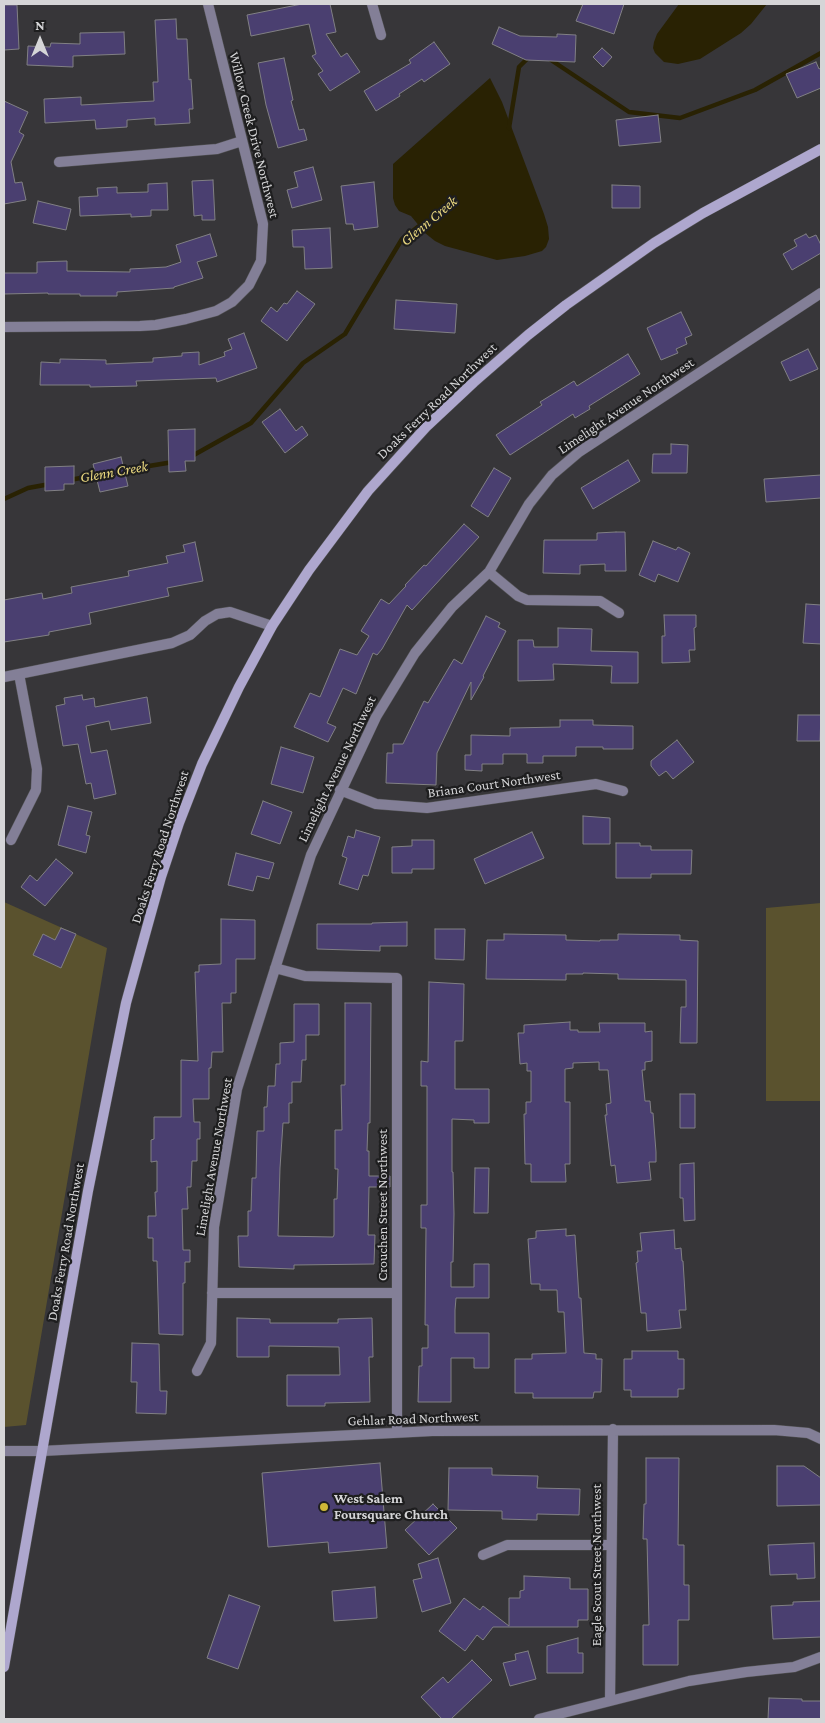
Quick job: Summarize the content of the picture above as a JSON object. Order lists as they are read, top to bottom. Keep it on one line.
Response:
{"streets":{"main road":["Doaks Ferry Road Northwest"],"street":["Willow Creek Drive Northwest","Limelight Avenue Northwest","Briana Court Northwest","Crouchen Street Northwest","Gehlar Road Northwest","Eagle Scout Street Northwest"]},"crossings":[["Doaks Ferry Road Northwest","Gehlar Road Northwest"],["Limelight Avenue Northwest","Briana Court Northwest"],["Limelight Avenue Northwest","Crouchen Street Northwest"],["Crouchen Street Northwest","Gehlar Road Northwest"],["Gehlar Road Northwest","Eagle Scout Street Northwest"]],"water":["Glenn Creek"],"places":["West Salem Foursquare Church"],"north":"top"}
